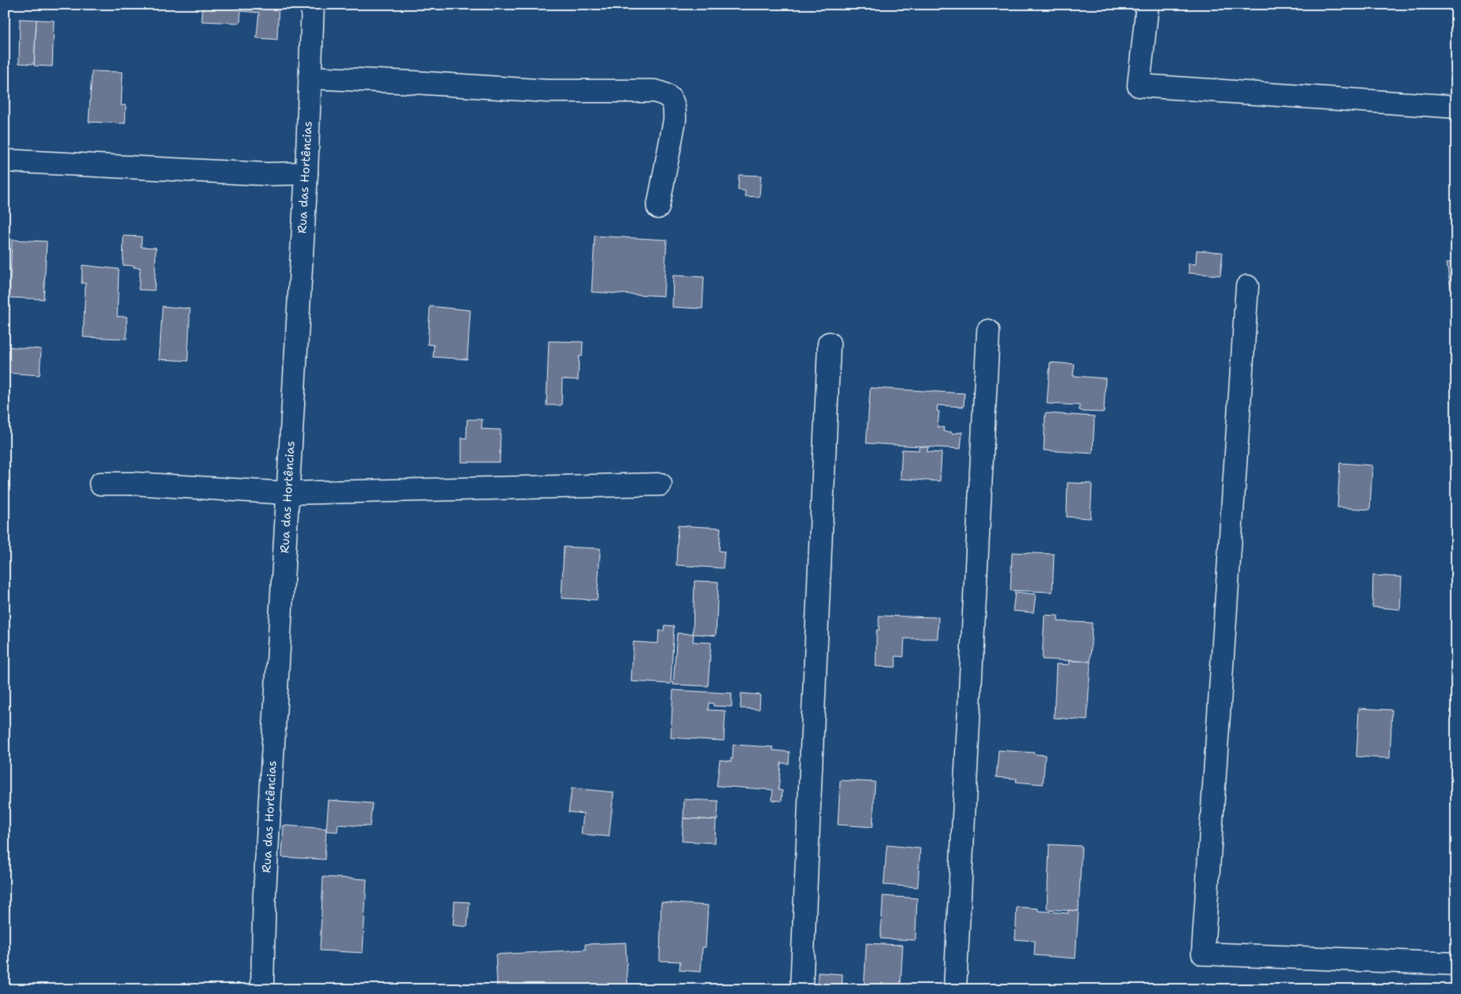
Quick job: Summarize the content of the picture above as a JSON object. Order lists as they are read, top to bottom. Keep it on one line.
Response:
{"streets":{"street":["Rua das Hortências"]}}
